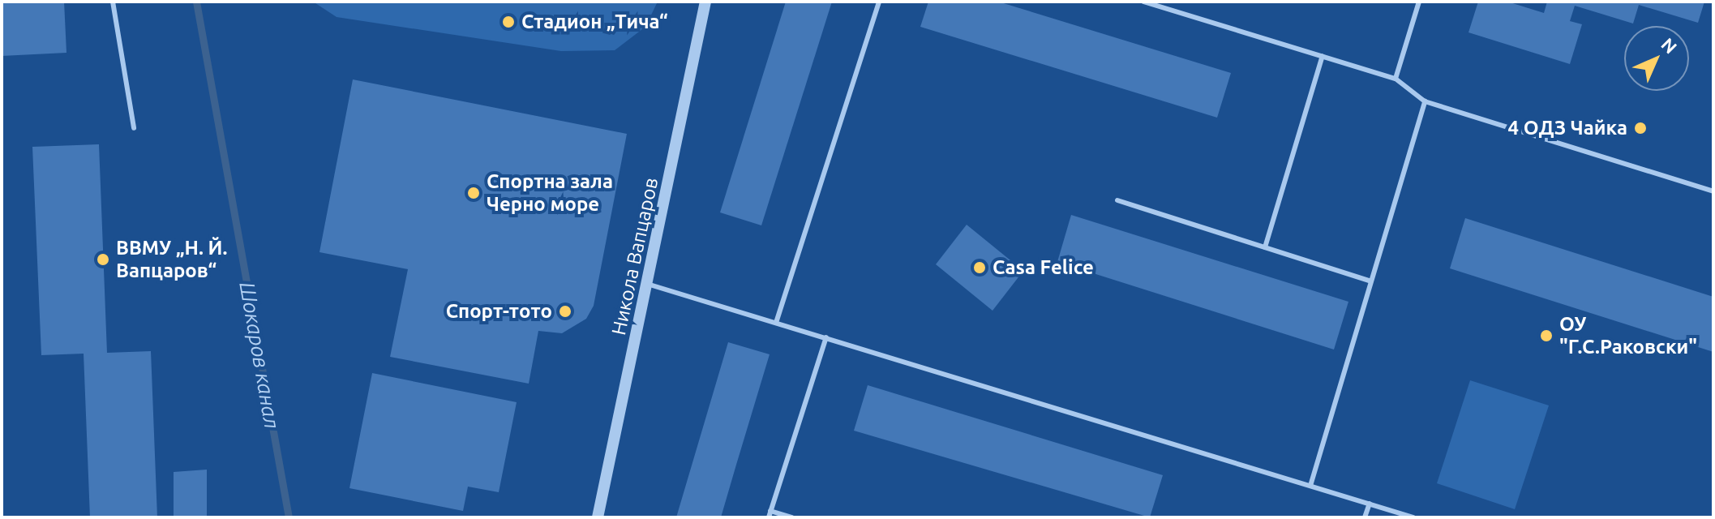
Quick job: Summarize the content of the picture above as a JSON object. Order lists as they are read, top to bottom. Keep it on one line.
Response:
{"streets":{"street":["Никола Вапцаров"]},"water":["Шокаров канал"],"places":["Стадион „Тича“","4 ОДЗ Чайка","Спортна зала Черно море","ВВМУ „Н. Й. Вапцаров“","Casa Felice","Спорт-тото","ОУ \"Г.С.Раковски\""],"north":"top right"}
